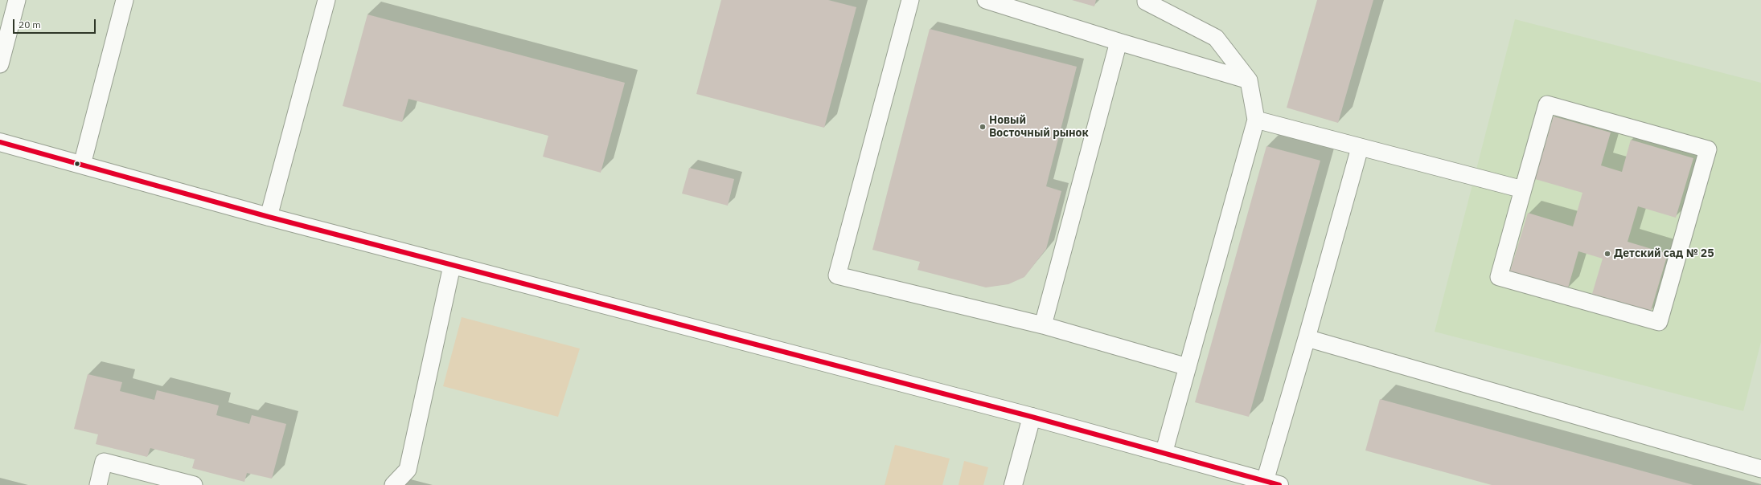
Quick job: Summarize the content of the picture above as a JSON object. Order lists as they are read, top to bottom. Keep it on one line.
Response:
{"places":["Новый Восточный рынок","Детский сад № 25"],"scale_bar":"20 m"}
